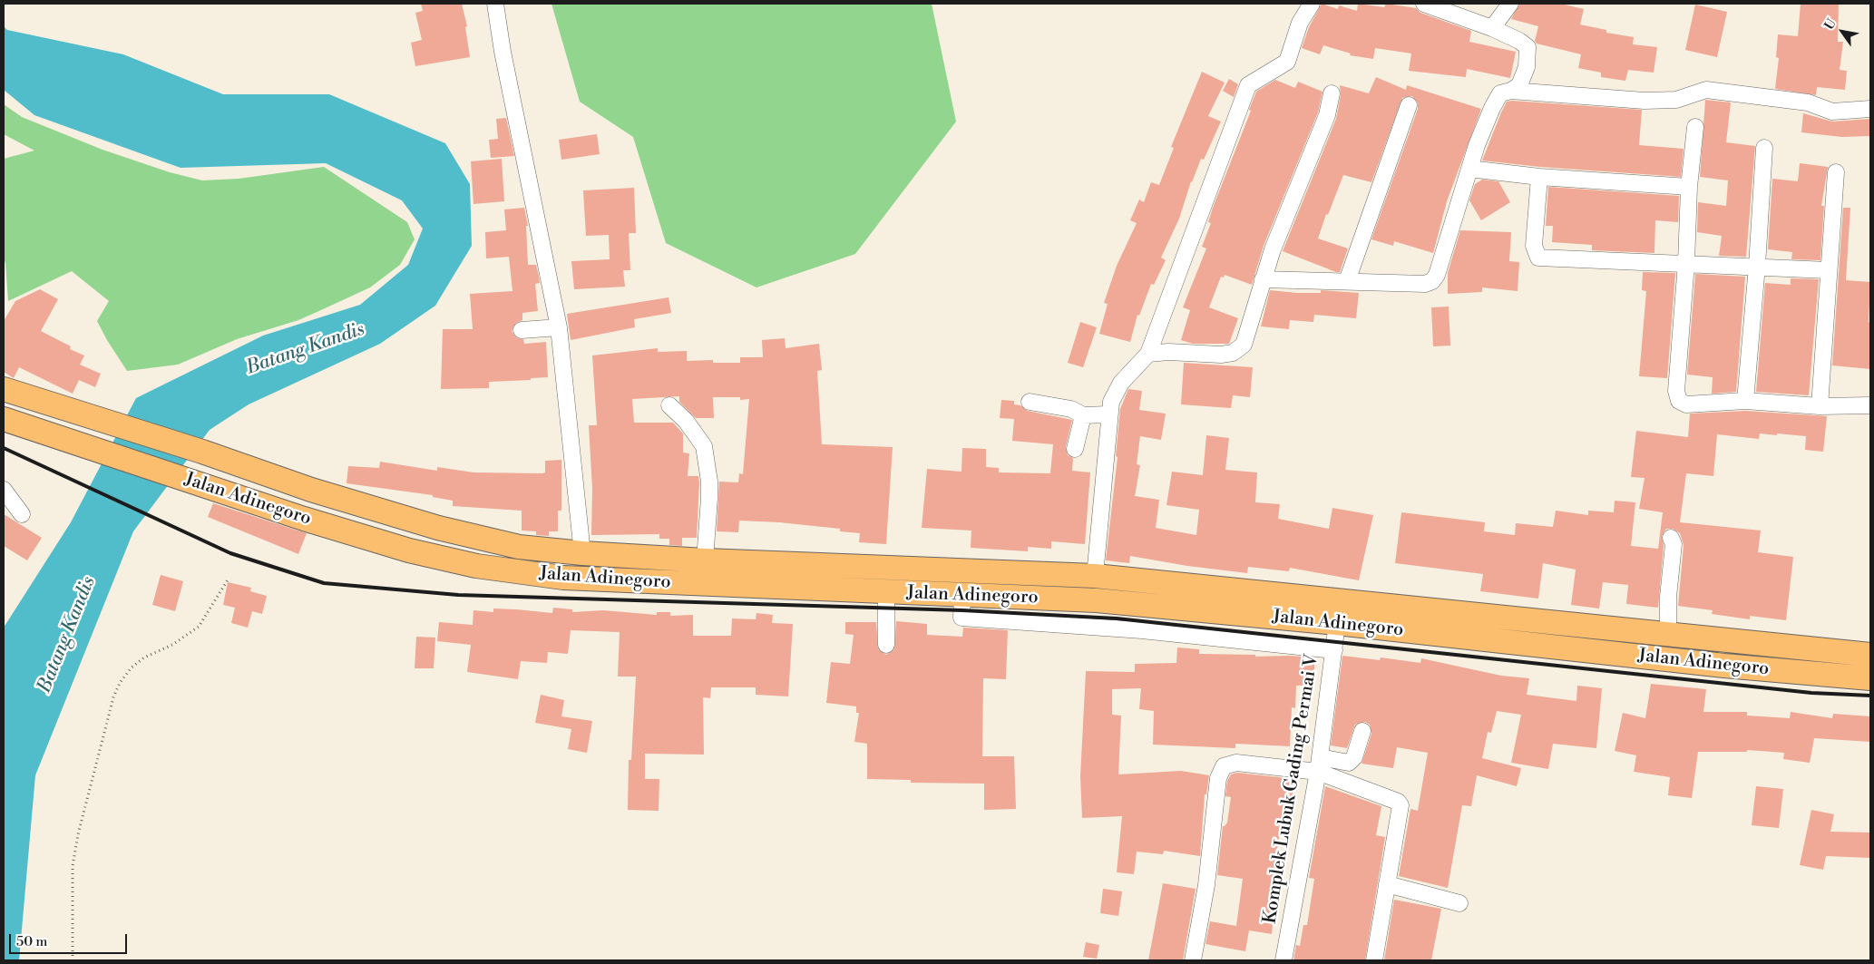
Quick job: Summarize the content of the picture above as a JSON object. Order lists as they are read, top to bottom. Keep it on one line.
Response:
{"streets":{"highway":["Jalan Adinegoro"],"street":["Komplek Lubuk Gading Permai V"]},"crossings":[["Jalan Adinegoro","Komplek Lubuk Gading Permai V"]],"water":["Batang Kandis"],"scale_bar":"50 m","north":"top left"}
